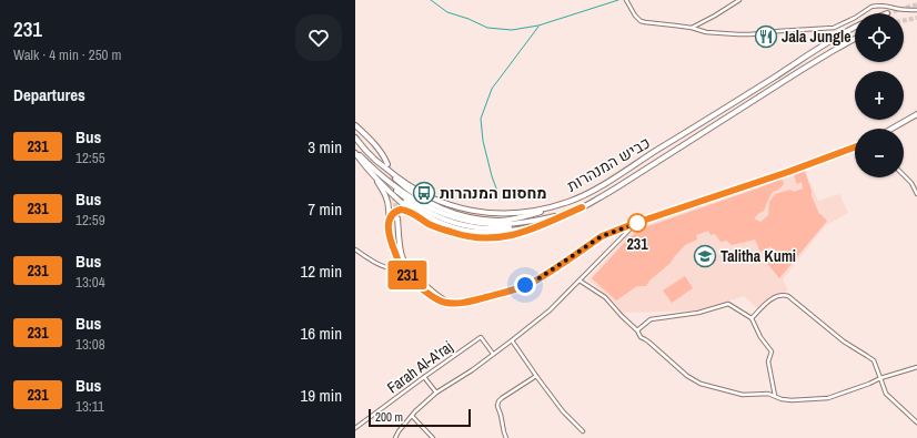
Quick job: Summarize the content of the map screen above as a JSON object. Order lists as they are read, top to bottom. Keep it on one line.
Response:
{"streets":{"main road":["כביש המנהרות"],"street":["Farah Al-A'raj"]},"places":{"restaurant":["Jala Jungle"],"bus stop":["מחסום המנהרות"],"other":["231"],"school or university":["Talitha Kumi"]},"lines":["bus line 231"],"scale_bar":"200 m","page":{"heading":[["231","Walk · 4 min · 250 m"],"Departures"],"on_map":"231","map_buttons":["+","−"],"list":[{"mark":"231","name":"Bus","note":"12:55","value":"3 min"},{"mark":"231","name":"Bus","note":"12:59","value":"7 min"},{"mark":"231","name":"Bus","note":"13:04","value":"12 min"},{"mark":"231","name":"Bus","note":"13:08","value":"16 min"},{"mark":"231","name":"Bus","note":"13:11","value":"19 min"}],"scale":"200 m"}}
